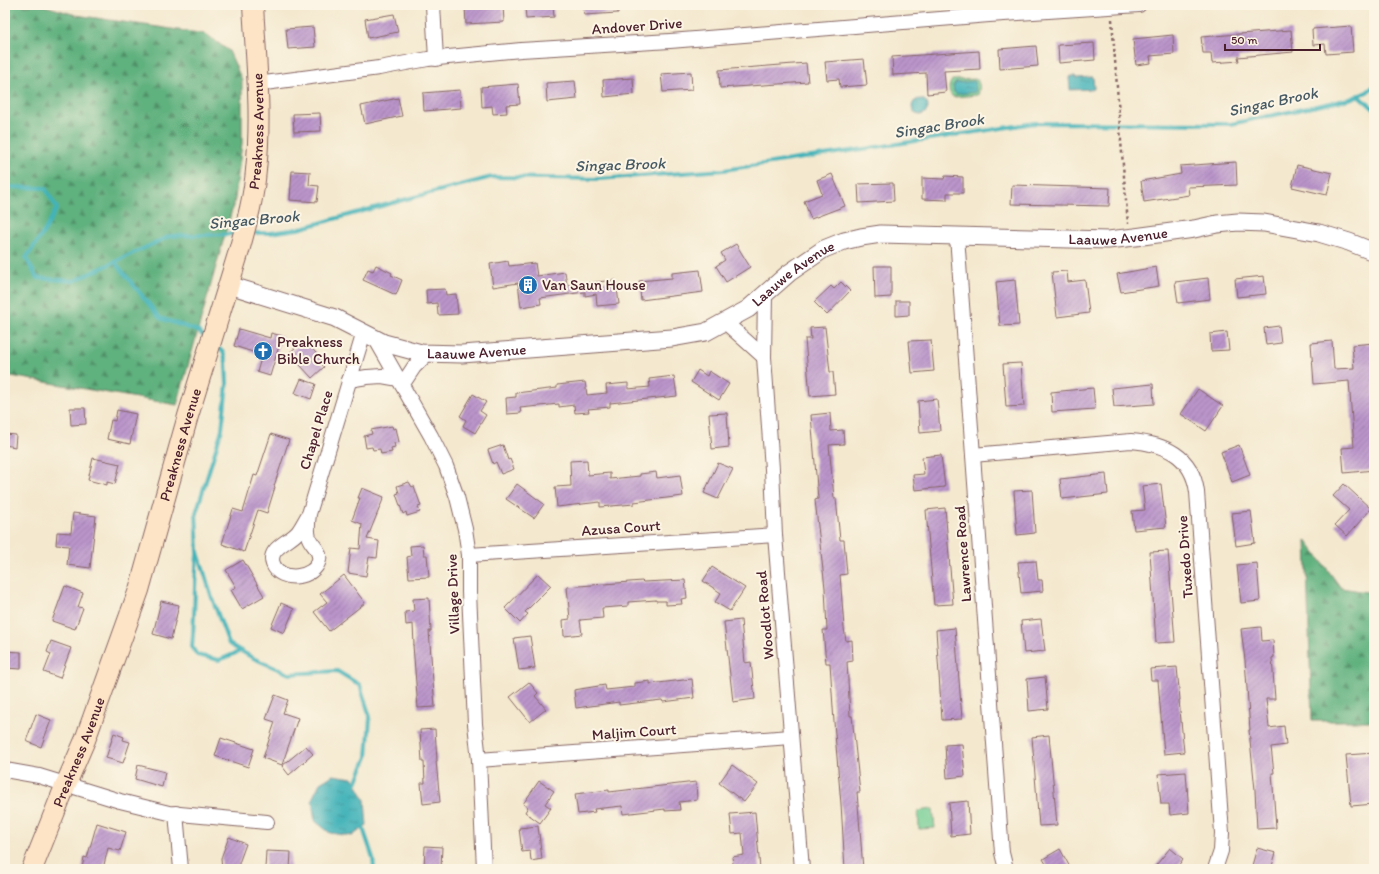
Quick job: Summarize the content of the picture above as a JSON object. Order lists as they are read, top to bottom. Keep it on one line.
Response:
{"streets":{"main road":["Preakness Avenue"],"street":["Andover Drive","Laauwe Avenue","Chapel Place","Azusa Court","Lawrence Road","Tuxedo Drive","Village Drive","Woodlot Road","Maljim Court"]},"crossings":[["Andover Drive","Preakness Avenue"],["Preakness Avenue","Laauwe Avenue"],["Laauwe Avenue","Chapel Place"],["Laauwe Avenue","Lawrence Road"],["Laauwe Avenue","Village Drive"],["Laauwe Avenue","Woodlot Road"],["Chapel Place","Village Drive"],["Azusa Court","Village Drive"],["Azusa Court","Woodlot Road"],["Lawrence Road","Tuxedo Drive"],["Village Drive","Maljim Court"],["Woodlot Road","Maljim Court"]],"water":["Singac Brook"],"places":{"building":["Van Saun House"],"church":["Preakness Bible Church"]},"scale_bar":"50 m"}
